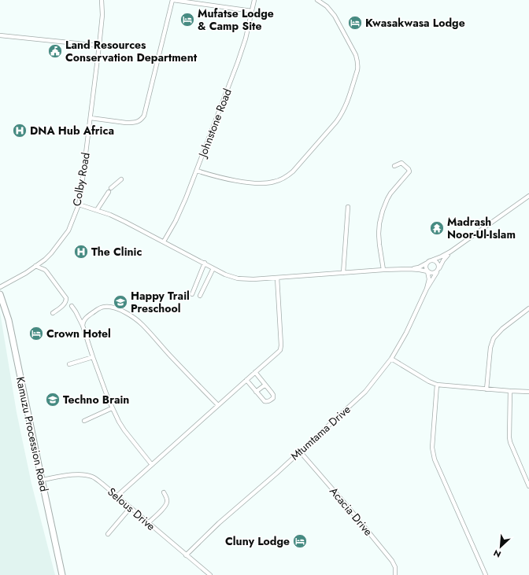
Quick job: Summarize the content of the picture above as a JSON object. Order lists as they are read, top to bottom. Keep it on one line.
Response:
{"streets":{"highway":["Kamuzu Procession Road"],"street":["Johnstone Road","Colby Road","Mtumtama Drive","Selous Drive","Acacia Drive"]},"crossings":[["Mtumtama Drive","Selous Drive"],["Mtumtama Drive","Acacia Drive"],["Kamuzu Procession Road","Selous Drive"]],"places":{"hotel":["Mufatse Lodge & Camp Site","Kwasakwasa Lodge","Crown Hotel","Cluny Lodge"],"public building":["Land Resources Conservation Department"],"hospital":["DNA Hub Africa","The Clinic"],"temple":["Madrash Noor-Ul-Islam"],"school or university":["Happy Trail Preschool","Techno Brain"]},"north":"bottom left"}
